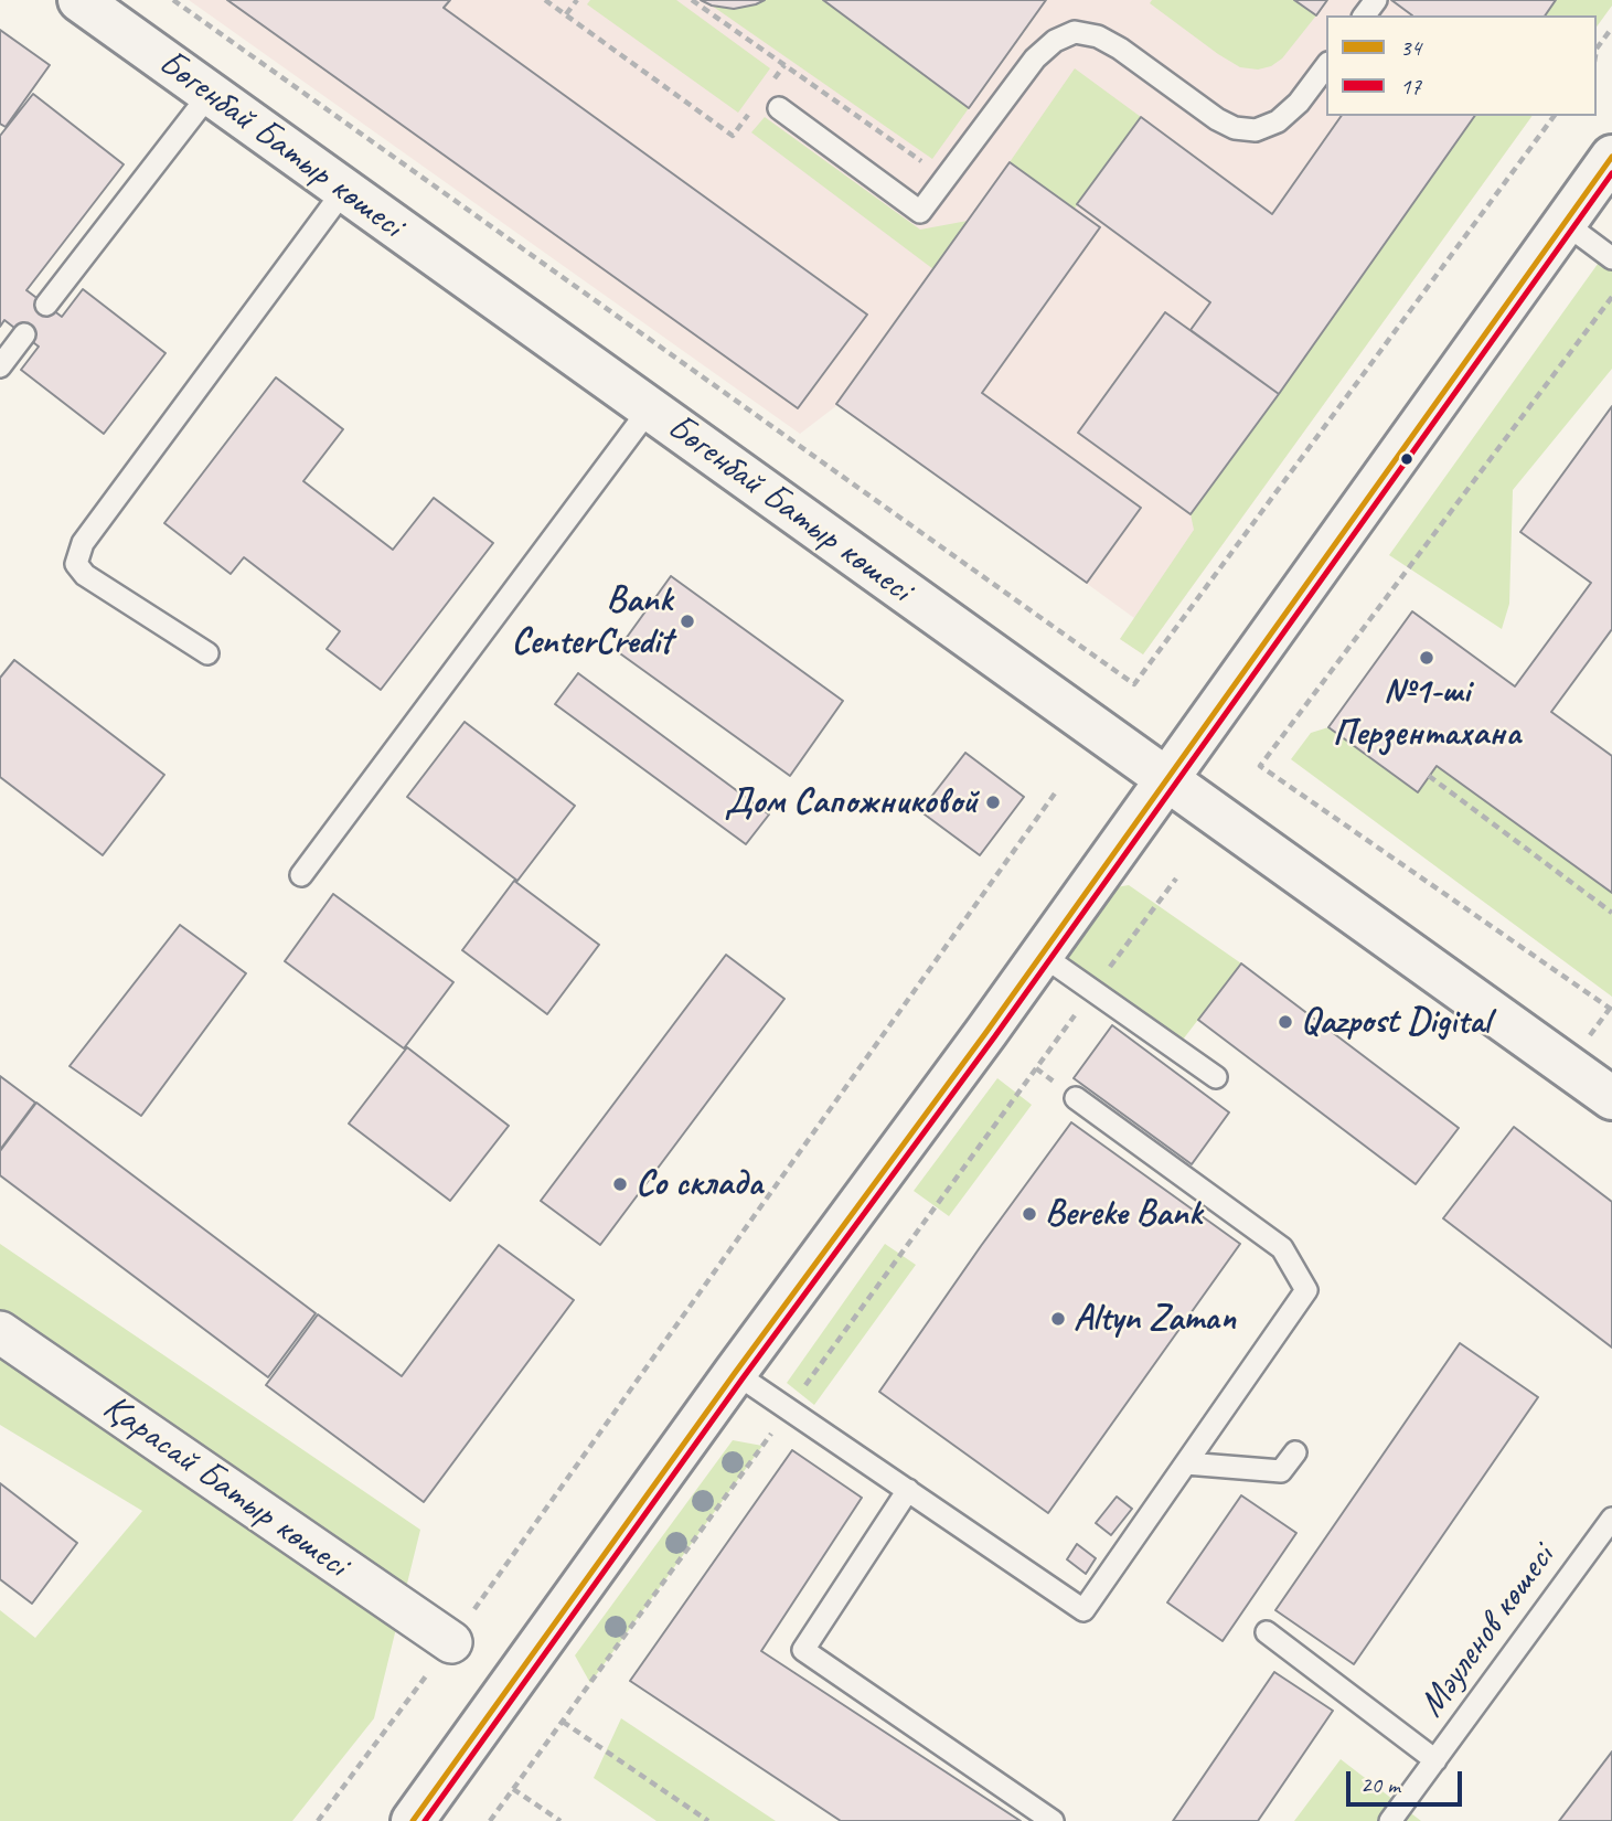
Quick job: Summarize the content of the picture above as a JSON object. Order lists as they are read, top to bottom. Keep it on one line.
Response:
{"streets":{"main road":["Бөгенбай Батыр көшесі"],"street":["Қарасай Батыр көшесі"],"lane":["Мәуленов көшесі"]},"places":["Bank CenterCredit","№1-ші Перзентахана","Дом Сапожниковой","Qazpost Digital","Со склада","Bereke Bank","Altyn Zaman"],"lines":["transit line 34","transit line 17"],"legend":["34","17"],"scale_bar":"20 m"}
